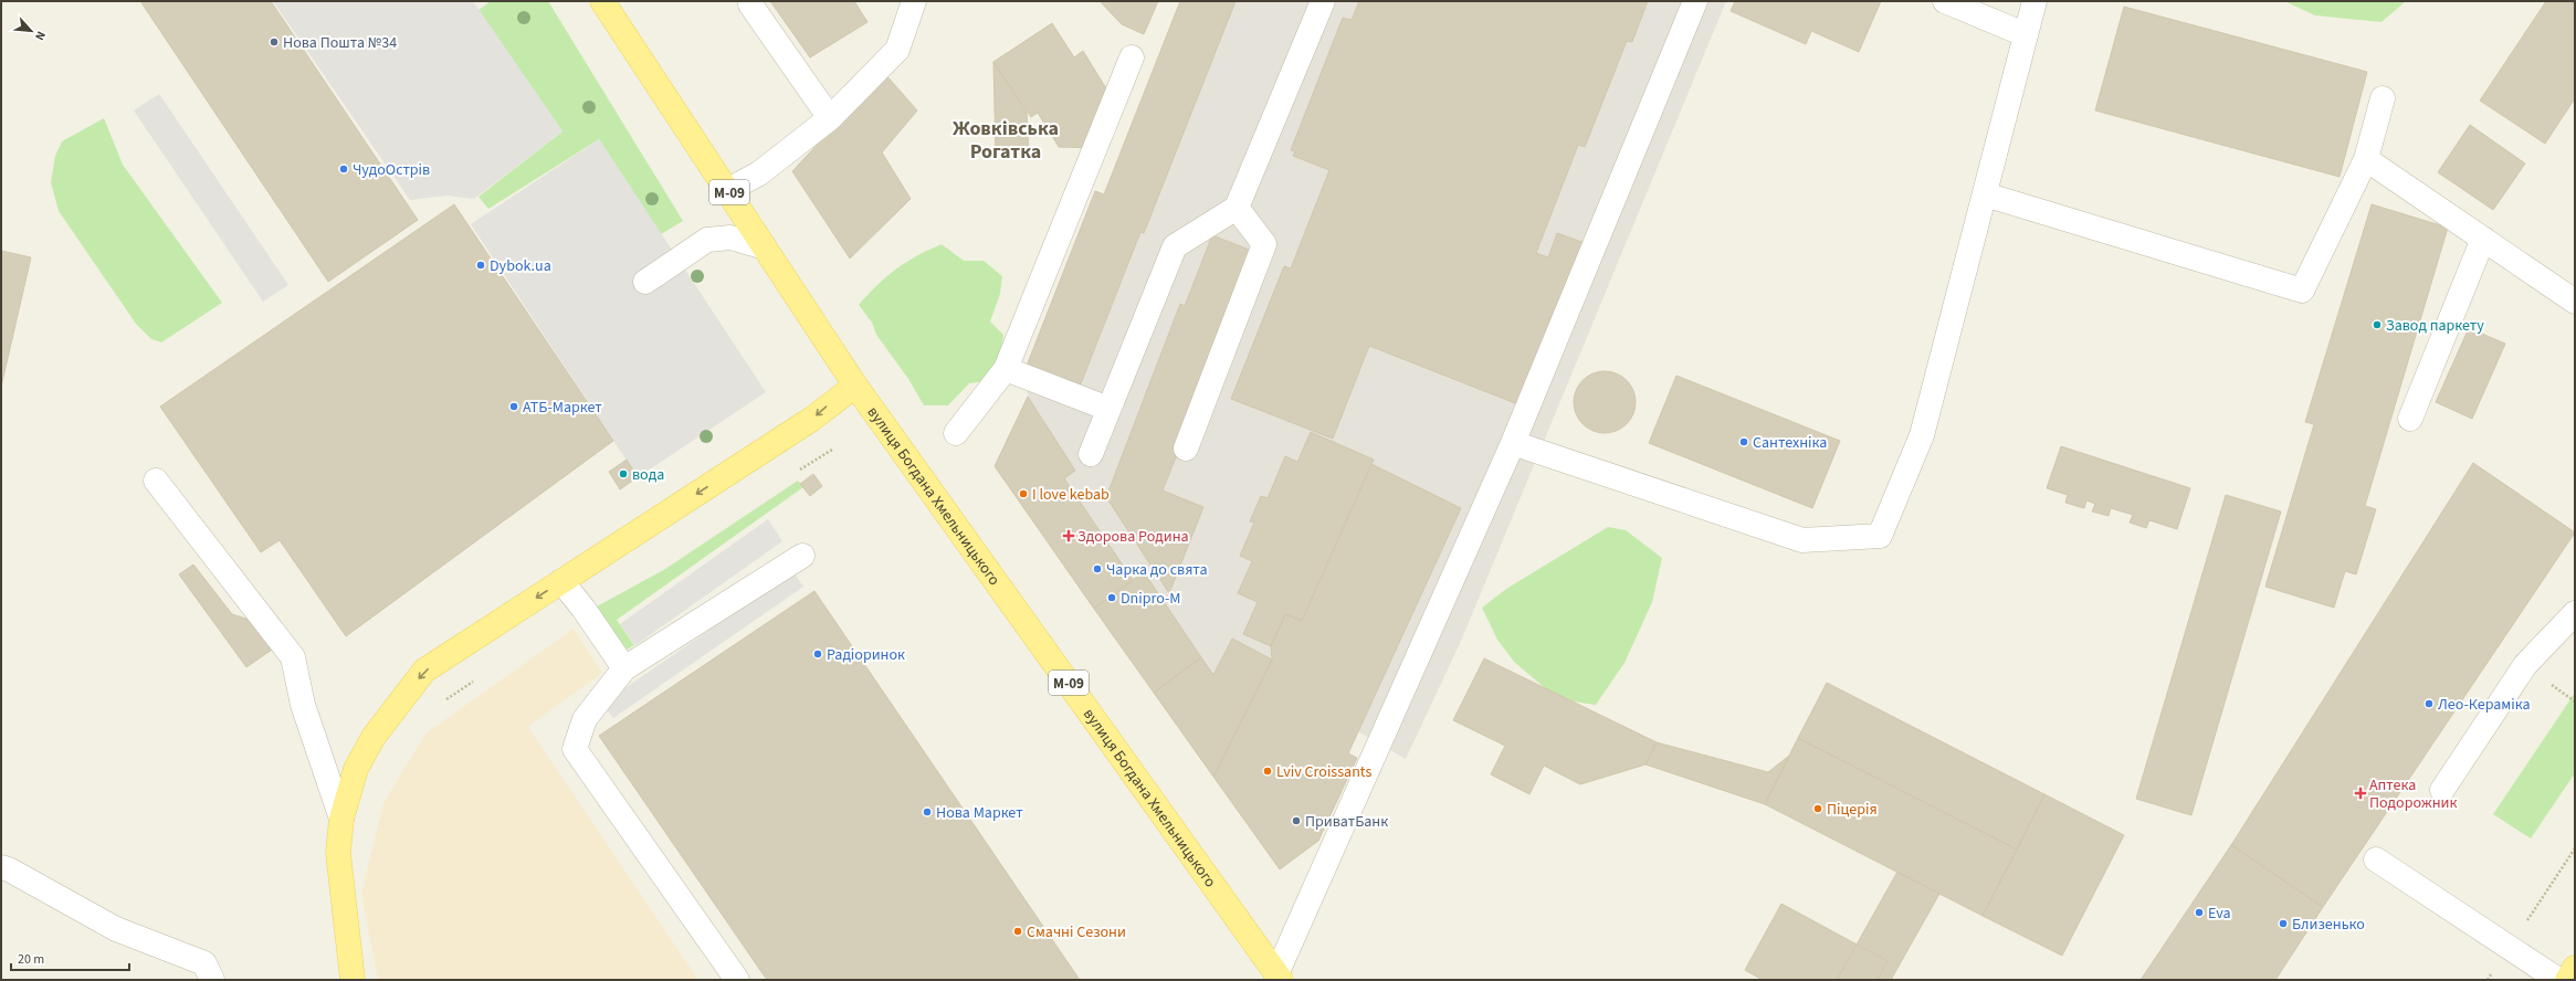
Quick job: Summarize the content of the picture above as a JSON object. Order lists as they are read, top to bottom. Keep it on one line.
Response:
{"streets":{"main road":["М-09","вулиця Богдана Хмельницького"]},"districts":["Жовківська Рогатка"],"places":{"other":["Нова Пошта №34","ЧудоОстрів","Dybok.ua","Завод паркету","АТБ-Маркет","Сантехніка","вода","I love kebab","Чарка до свята","Dnipro-M","Радіоринок","Лео-Кераміка","Lviv Croissants","Піцерія","Нова Маркет","ПриватБанк","Eva","Близенько","Смачні Сезони"],"health":["Здорова Родина","Аптека Подорожник"]},"scale_bar":"20 m","north":"bottom right"}
